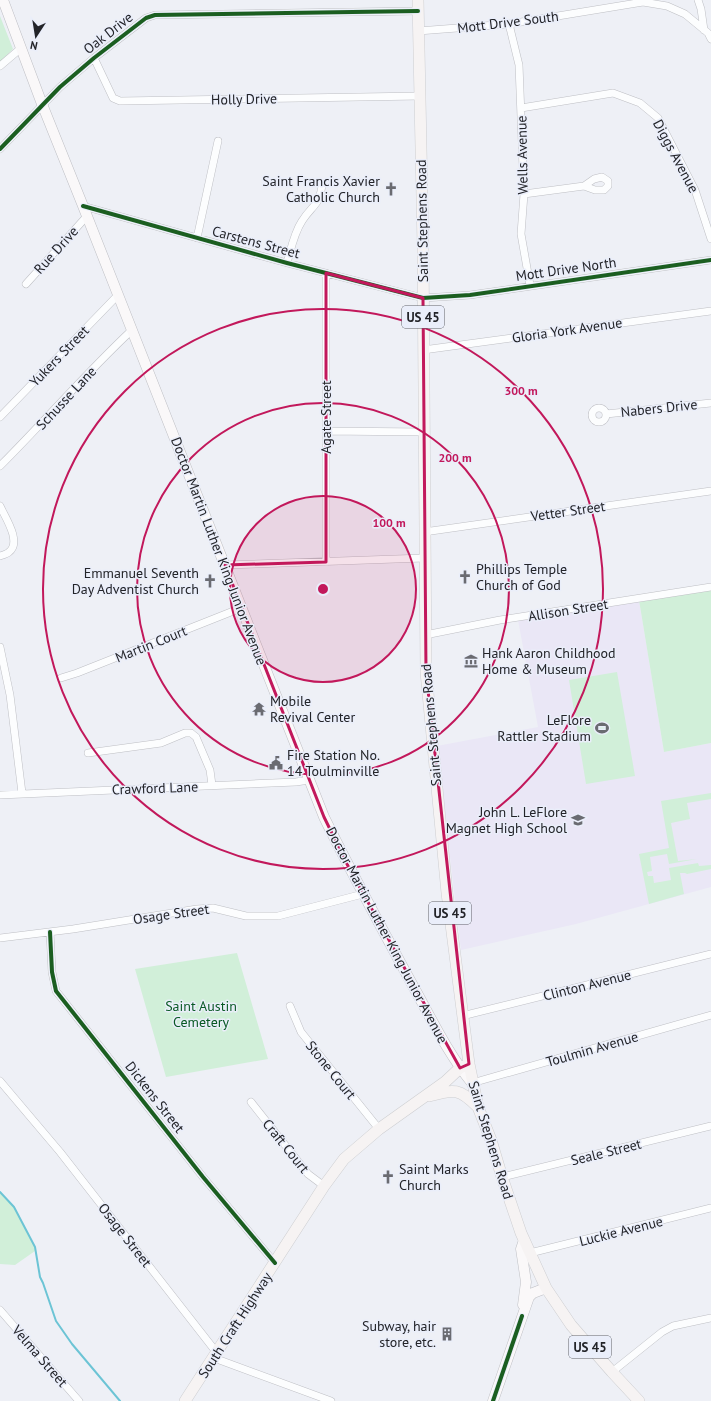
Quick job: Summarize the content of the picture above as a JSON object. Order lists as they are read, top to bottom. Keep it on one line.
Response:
{"streets":{"main road":["Saint Stephens Road","US 45","Doctor Martin Luther King Junior Avenue","South Craft Highway"],"street":["Mott Drive South","Oak Drive","Holly Drive","Wells Avenue","Diggs Avenue","Carstens Street","Rue Drive","Mott Drive North","Gloria York Avenue","Yukers Street","Schusse Lane","Nabers Drive","Agate Street","Vetter Street","Allison Street","Martin Court","Crawford Lane","Osage Street","Clinton Avenue","Toulmin Avenue","Stone Court","Dickens Street","Craft Court","Seale Street","Luckie Avenue","Velma Street"]},"crossings":[["Mott Drive South","Wells Avenue"],["Mott Drive South","Saint Stephens Road"],["Oak Drive","Holly Drive"],["Oak Drive","Saint Stephens Road"],["Oak Drive","Doctor Martin Luther King Junior Avenue"],["Holly Drive","Saint Stephens Road"],["Wells Avenue","Diggs Avenue"],["Wells Avenue","Mott Drive North"],["Saint Stephens Road","Carstens Street"],["Saint Stephens Road","Mott Drive North"],["Saint Stephens Road","Gloria York Avenue"],["Saint Stephens Road","Vetter Street"],["Saint Stephens Road","Doctor Martin Luther King Junior Avenue"],["Saint Stephens Road","Allison Street"],["Saint Stephens Road","Clinton Avenue"],["Saint Stephens Road","Toulmin Avenue"],["Saint Stephens Road","Seale Street"],["Saint Stephens Road","Luckie Avenue"],["Saint Stephens Road","South Craft Highway"],["Carstens Street","Mott Drive North"],["Carstens Street","Agate Street"],["Carstens Street","Doctor Martin Luther King Junior Avenue"],["Rue Drive","Doctor Martin Luther King Junior Avenue"],["Yukers Street","Doctor Martin Luther King Junior Avenue"],["Schusse Lane","Doctor Martin Luther King Junior Avenue"],["Doctor Martin Luther King Junior Avenue","Martin Court"],["Doctor Martin Luther King Junior Avenue","Crawford Lane"],["Doctor Martin Luther King Junior Avenue","Osage Street"],["Doctor Martin Luther King Junior Avenue","South Craft Highway"],["Osage Street","Dickens Street"],["Osage Street","South Craft Highway"],["Stone Court","South Craft Highway"],["Dickens Street","South Craft Highway"],["Craft Court","South Craft Highway"]],"parks":["Saint Austin Cemetery"],"places":{"church":["Saint Francis Xavier Catholic Church","Phillips Temple Church of God","Emmanuel Seventh Day Adventist Church","Saint Marks Church"],"museum":["Hank Aaron Childhood Home & Museum"],"temple":["Mobile Revival Center"],"sports":["LeFlore Rattler Stadium"],"public building":["Fire Station No. 14 Toulminville"],"school or university":["John L. LeFlore Magnet High School"],"building":["Subway, hair store, etc."]},"north":"bottom","rings":["300 m","200 m","100 m"]}
